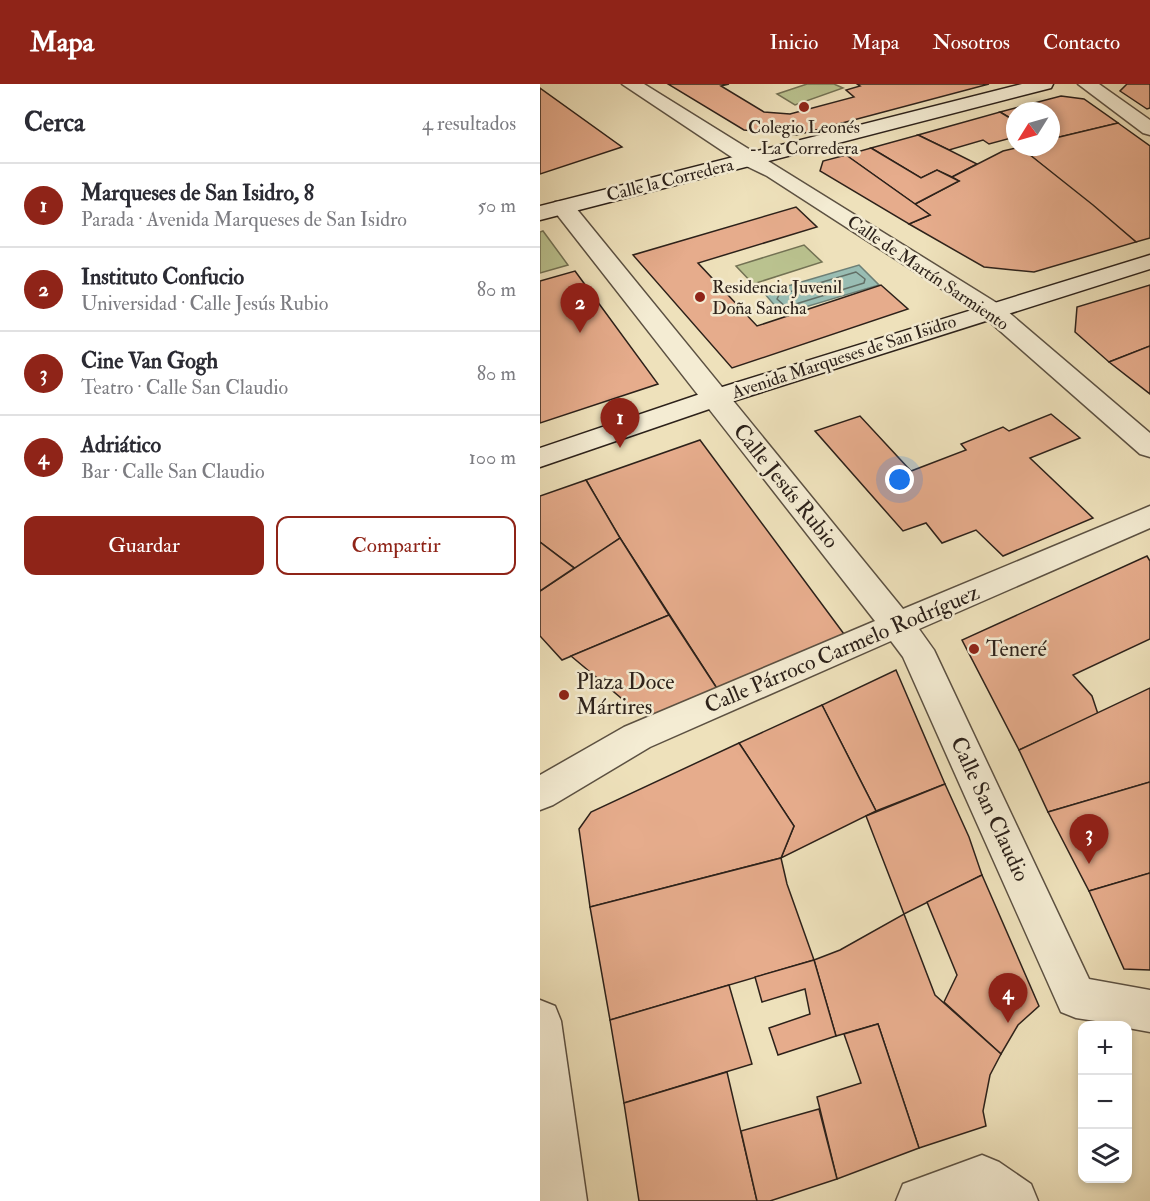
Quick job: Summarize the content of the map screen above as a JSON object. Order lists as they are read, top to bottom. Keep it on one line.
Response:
{"streets":{"street":["Calle la Corredera","Calle de Martín Sarmiento","Avenida Marqueses de San Isidro","Calle Jesús Rubio","Calle Párroco Carmelo Rodríguez","Calle San Claudio"]},"crossings":[["Calle la Corredera","Calle de Martín Sarmiento"],["Calle la Corredera","Calle Jesús Rubio"],["Calle de Martín Sarmiento","Avenida Marqueses de San Isidro"],["Avenida Marqueses de San Isidro","Calle Jesús Rubio"],["Calle Jesús Rubio","Calle Párroco Carmelo Rodríguez"],["Calle Jesús Rubio","Calle San Claudio"],["Calle Párroco Carmelo Rodríguez","Calle San Claudio"]],"places":["Colegio Leonés - La Corredera","Residencia Juvenil Doña Sancha","Teneré","Plaza Doce Mártires"],"north":"bottom left","page":{"header":"Mapa","nav":["Inicio","Mapa","Nosotros","Contacto"],"heading":["Cerca","4 resultados"],"list":[{"mark":"1","name":"Marqueses de San Isidro, 8","note":"Parada · Avenida Marqueses de San Isidro","value":"50 m"},{"mark":"2","name":"Instituto Confucio","note":"Universidad · Calle Jesús Rubio","value":"80 m"},{"mark":"3","name":"Cine Van Gogh","note":"Teatro · Calle San Claudio","value":"80 m"},{"mark":"4","name":"Adriático","note":"Bar · Calle San Claudio","value":"100 m"}],"pins":["2","1","3","4"],"buttons":["Guardar","Compartir"],"map_buttons":["+","−"]}}
